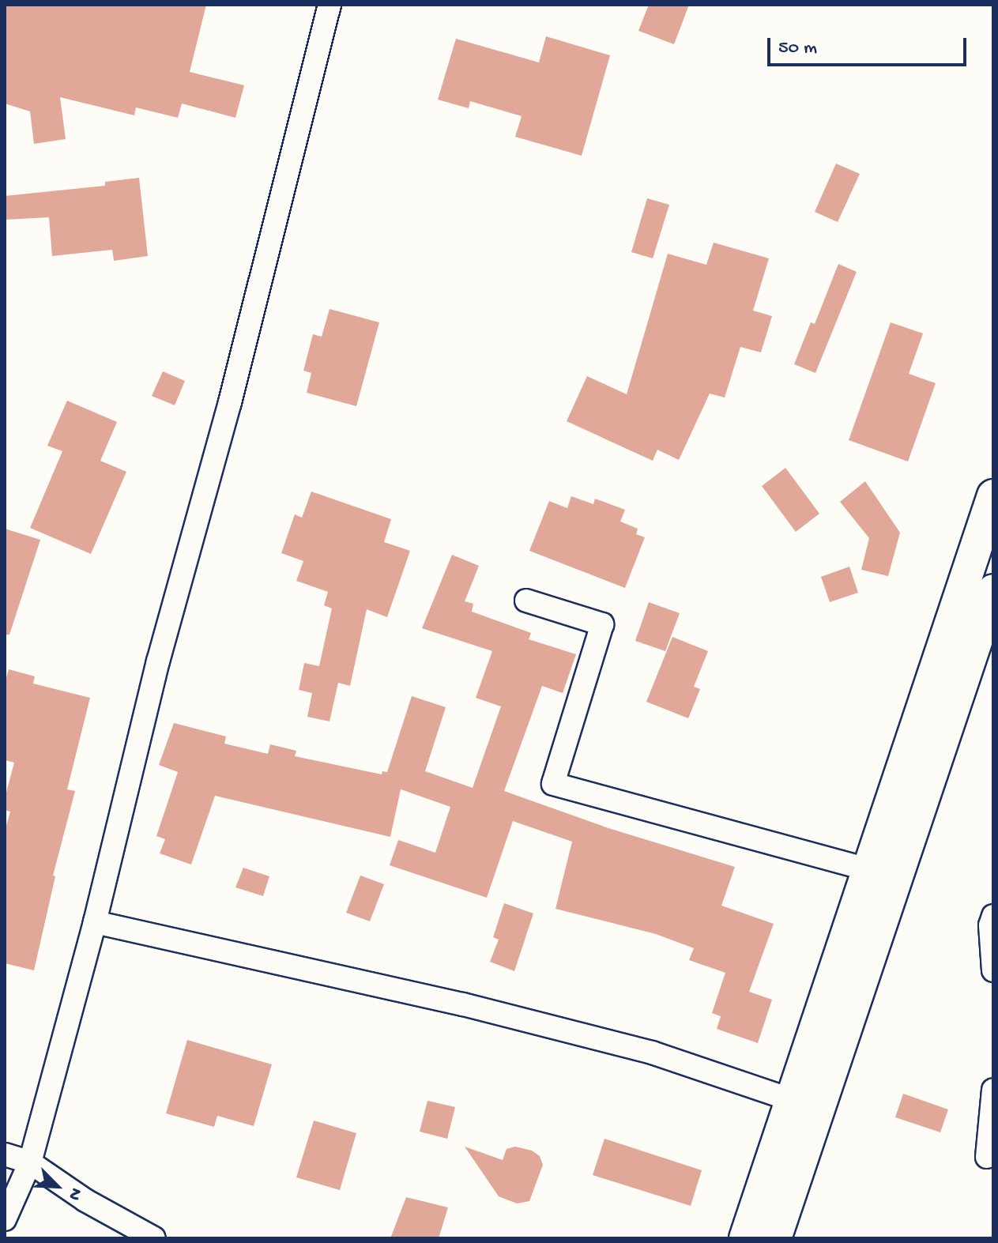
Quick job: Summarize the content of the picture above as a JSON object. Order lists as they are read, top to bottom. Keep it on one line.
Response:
{"scale_bar":"50 m","north":"bottom right"}
